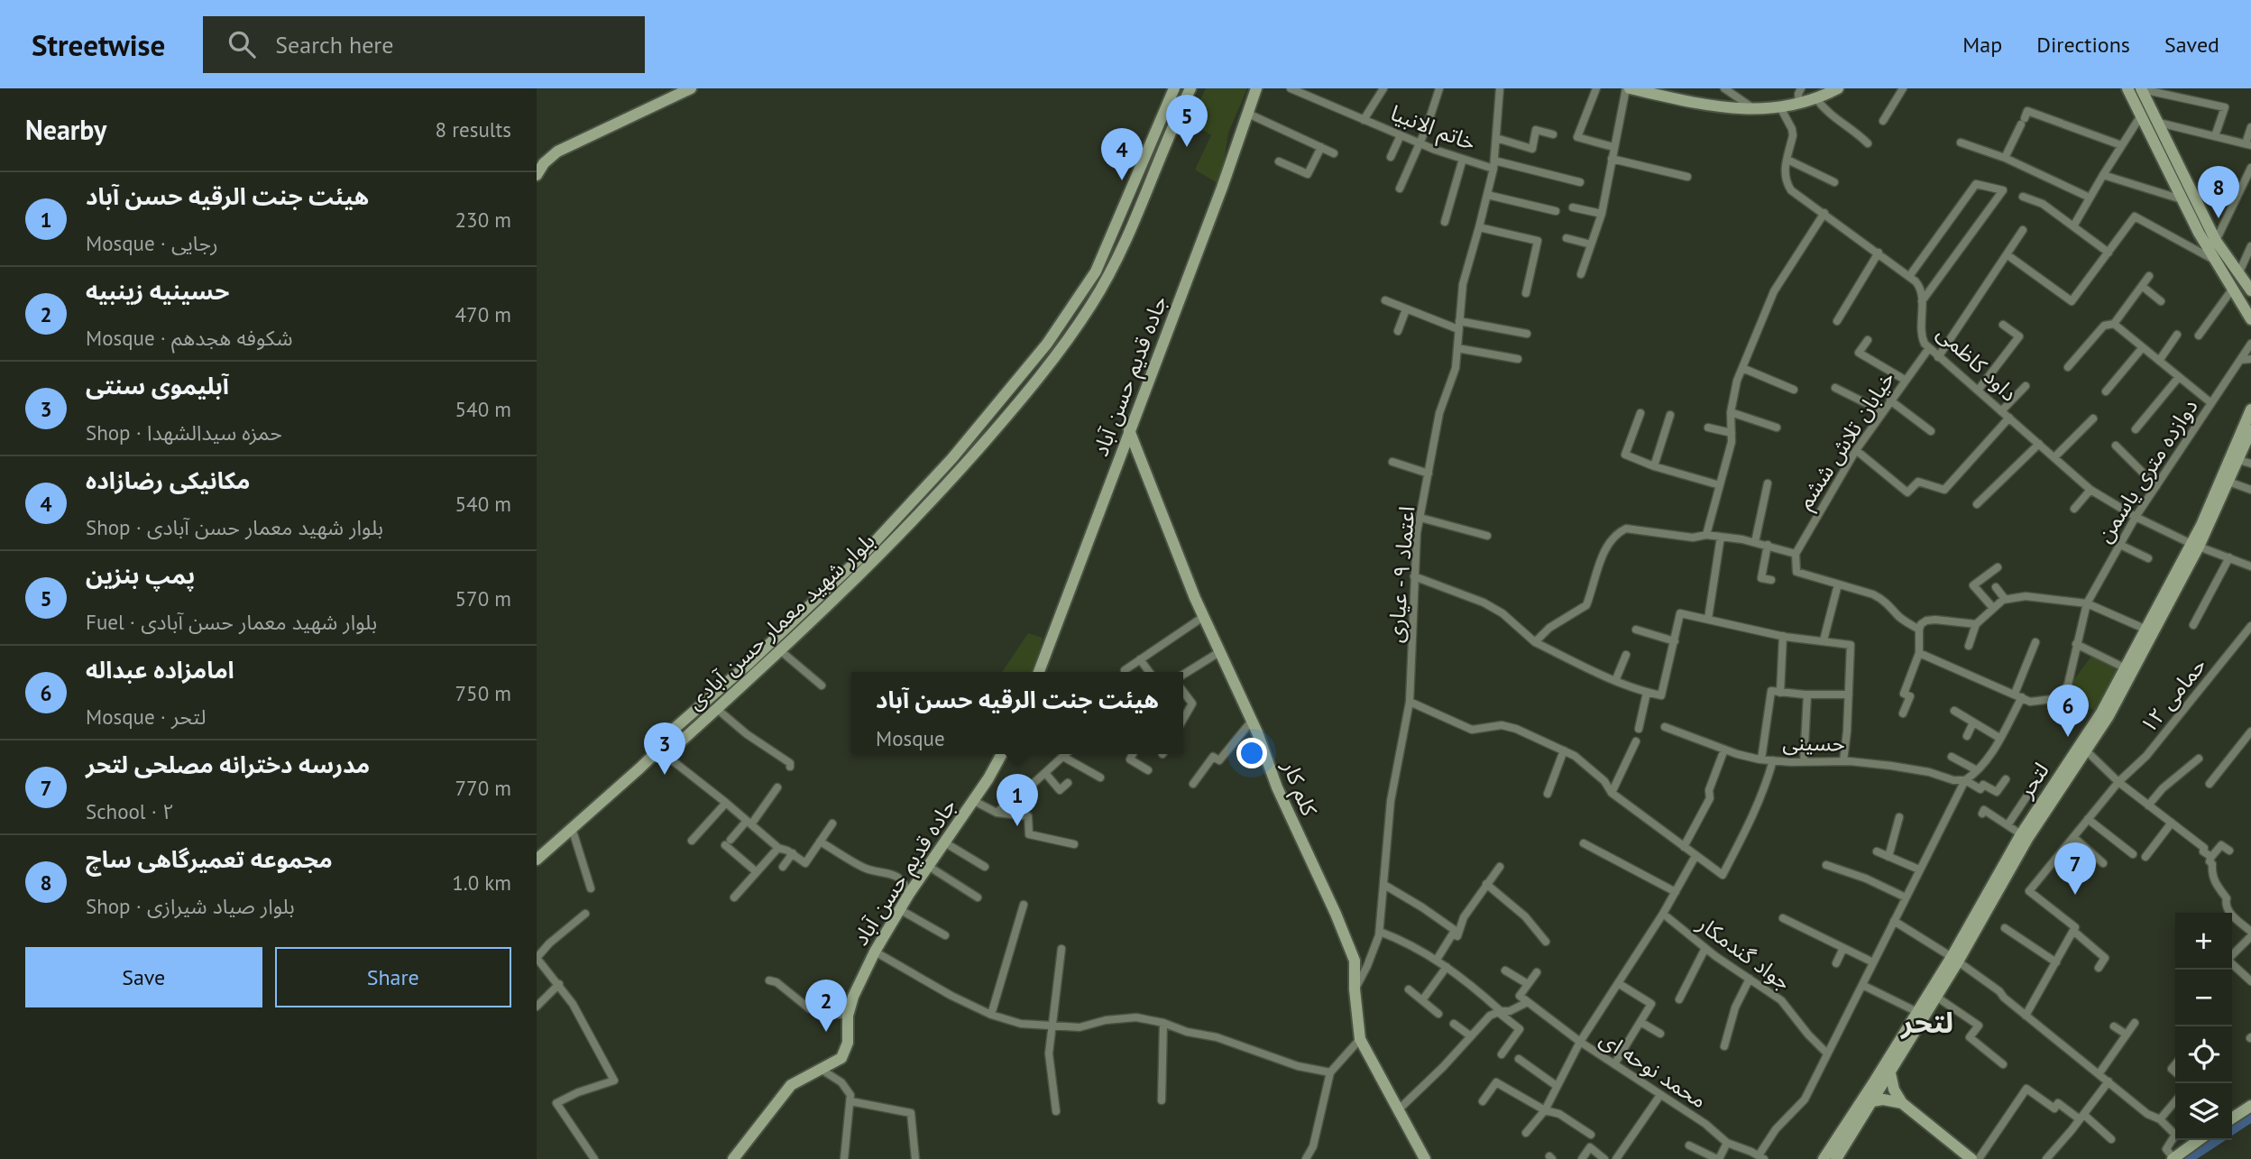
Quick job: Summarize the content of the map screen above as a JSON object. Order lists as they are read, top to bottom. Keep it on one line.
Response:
{"streets":{"street":["خاتم الانبیا","داود کاظمی","جاده قدیم حسن آباد","خیابان تلاش ششم","دوازده متری یاسمن","اعتماد ۹ - عیاری","بلوار شهید معمار حسن آبادی","حمامی ۱۲","حسینی","لتحر","کلم کار","جواد گندمکار","محمد نوحه ای"]},"crossings":[["خاتم الانبیا","اعتماد ۹ - عیاری"],["داود کاظمی","خیابان تلاش ششم"],["داود کاظمی","دوازده متری یاسمن"],["داود کاظمی","لتحر"],["جاده قدیم حسن آباد","کلم کار"],["اعتماد ۹ - عیاری","کلم کار"]],"districts":["لتحر"],"page":{"header":"Streetwise","search":"Search here","nav":["Map","Directions","Saved"],"heading":["Nearby","8 results"],"pins":["5","4","8","6","3","1","7","2"],"list":[{"mark":"1","name":"هیئت جنت الرقیه حسن آباد","note":"Mosque · رجایی","value":"230 m"},{"mark":"2","name":"حسینیه زینبیه","note":"Mosque · شکوفه هجدهم","value":"470 m"},{"mark":"3","name":"آبلیموی سنتی","note":"Shop · حمزه سیدالشهدا","value":"540 m"},{"mark":"4","name":"مکانیکی رضازاده","note":"Shop · بلوار شهید معمار حسن آبادی","value":"540 m"},{"mark":"5","name":"پمپ بنزین","note":"Fuel · بلوار شهید معمار حسن آبادی","value":"570 m"},{"mark":"6","name":"امامزاده عبداله","note":"Mosque · لتحر","value":"750 m"},{"mark":"7","name":"مدرسه دخترانه مصلحی لتحر","note":"School · ۲","value":"770 m"},{"mark":"8","name":"مجموعه تعمیرگاهی ساچ","note":"Shop · بلوار صیاد شیرازی","value":"1.0 km"}],"popup":["هیئت جنت الرقیه حسن آباد","Mosque"],"map_buttons":["+","−"],"buttons":["Save","Share"]}}
